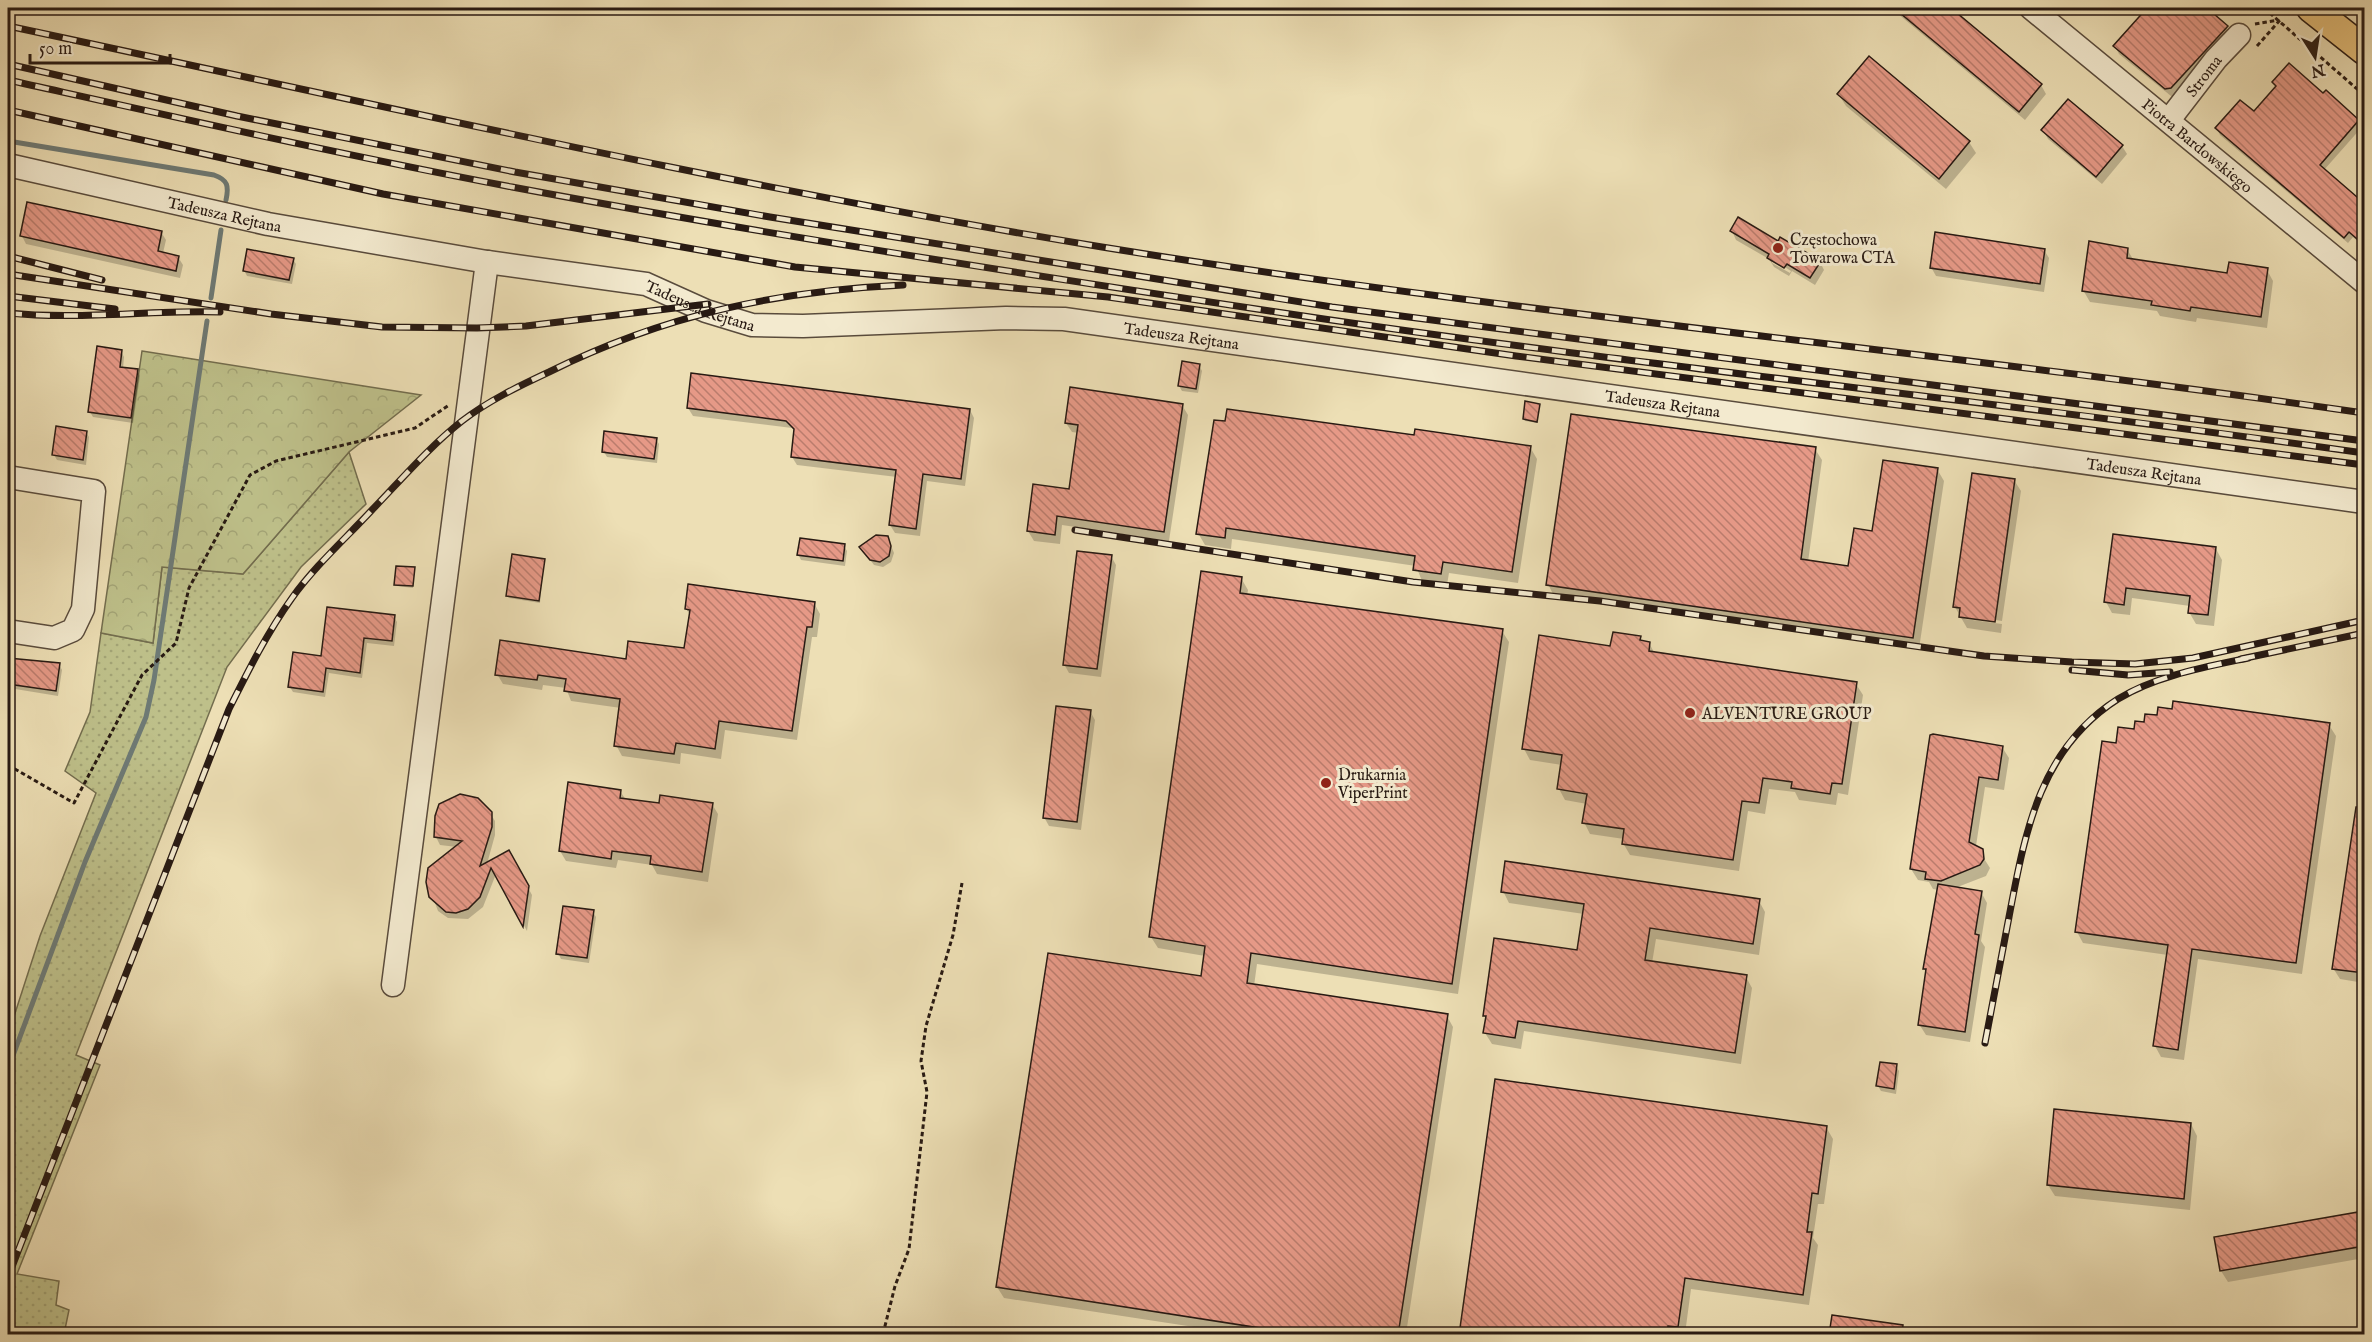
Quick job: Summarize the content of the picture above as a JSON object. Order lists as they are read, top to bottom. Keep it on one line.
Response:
{"streets":{"street":["Stroma","Piotra Bardowskiego","Tadeusza Rejtana"]},"crossings":[["Stroma","Piotra Bardowskiego"]],"places":["Częstochowa Towarowa CTA","ALVENTURE GROUP","Drukarnia ViperPrint"],"scale_bar":"50 m","north":"bottom"}
